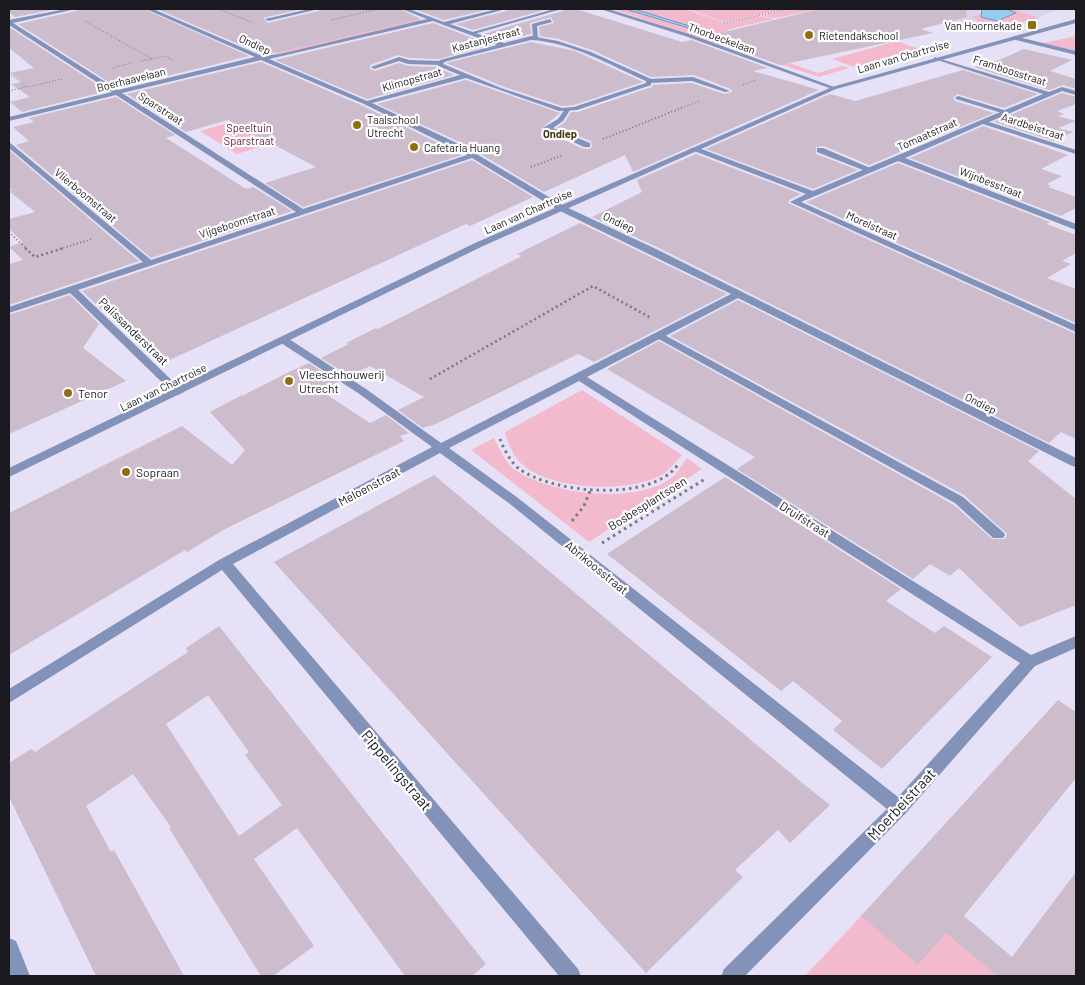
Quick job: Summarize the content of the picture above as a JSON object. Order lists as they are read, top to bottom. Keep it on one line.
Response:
{"streets":{"street":["Thorbeckelaan","Kastanjestraat","Ondiep","Laan van Chartroise","Framboosstraat","Boerhaavelaan","Klimopstraat","Sparstraat","Aardbeistraat","Tomaatstraat","Wijnbesstraat","Vlierboomstraat","Vijgeboomstraat","Morelstraat","Palissanderstraat","Meloenstraat","Druifstraat","Abrikoosstraat","Pippelingstraat","Moerbeistraat"],"path":["Bosbesplantsoen"]},"crossings":[["Thorbeckelaan","Laan van Chartroise"],["Kastanjestraat","Klimopstraat"],["Ondiep","Laan van Chartroise"],["Ondiep","Boerhaavelaan"],["Ondiep","Klimopstraat"],["Ondiep","Vijgeboomstraat"],["Ondiep","Meloenstraat"],["Laan van Chartroise","Framboosstraat"],["Laan van Chartroise","Palissanderstraat"],["Laan van Chartroise","Abrikoosstraat"],["Framboosstraat","Tomaatstraat"],["Boerhaavelaan","Sparstraat"],["Sparstraat","Vijgeboomstraat"],["Aardbeistraat","Tomaatstraat"],["Tomaatstraat","Wijnbesstraat"],["Tomaatstraat","Morelstraat"],["Vlierboomstraat","Vijgeboomstraat"],["Vijgeboomstraat","Palissanderstraat"],["Meloenstraat","Druifstraat"],["Meloenstraat","Abrikoosstraat"],["Meloenstraat","Pippelingstraat"],["Bosbesplantsoen","Druifstraat"],["Bosbesplantsoen","Abrikoosstraat"],["Druifstraat","Moerbeistraat"],["Abrikoosstraat","Moerbeistraat"]],"districts":["Ondiep"],"parks":["Speeltuin Sparstraat"],"places":{"transit":["Van Hoornekade"],"other":["Rietendakschool","Taalschool Utrecht","Cafetaria Huang","Vleeschhouwerij Utrecht","Tenor","Sopraan"]}}
